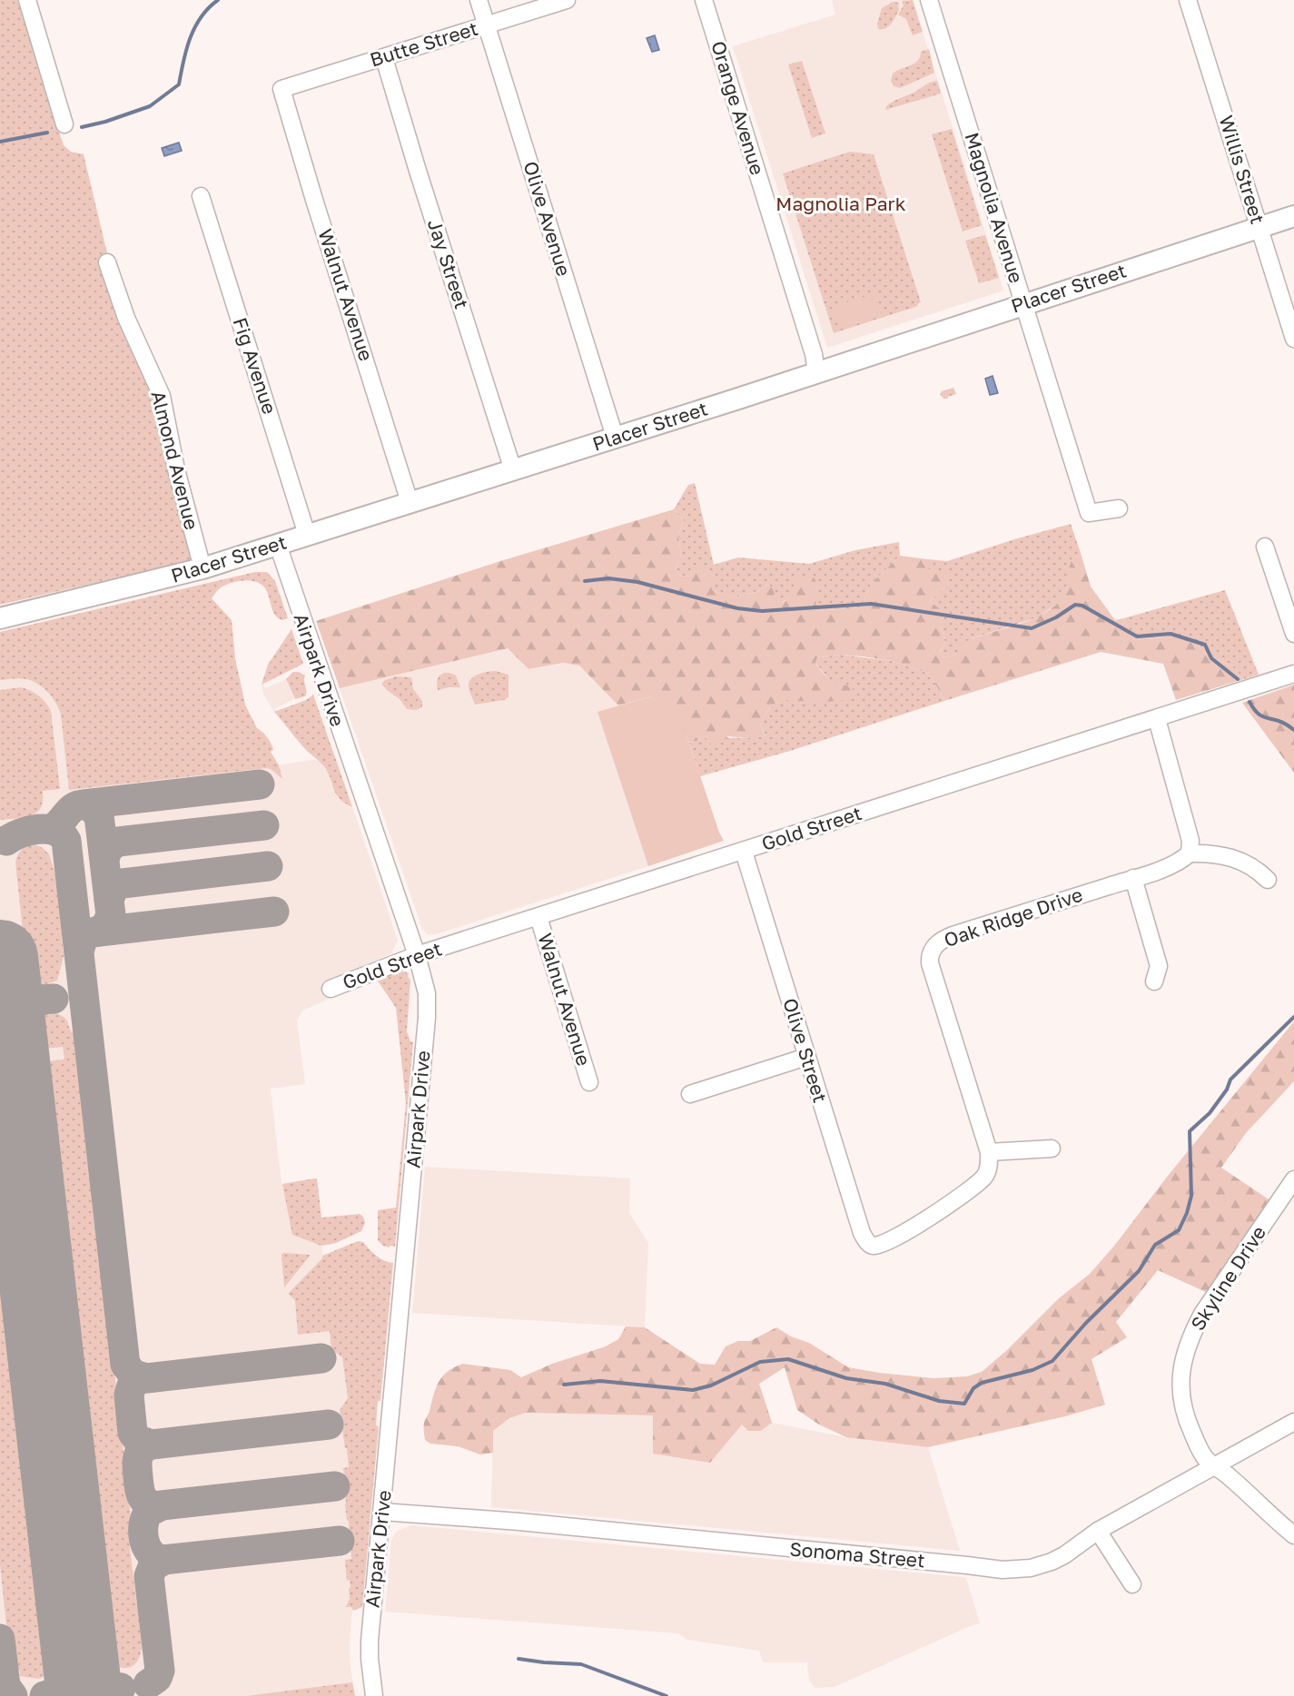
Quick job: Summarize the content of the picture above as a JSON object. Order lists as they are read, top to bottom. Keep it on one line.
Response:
{"streets":{"main road":["Placer Street"],"street":["Butte Street","Orange Avenue","Willis Street","Magnolia Avenue","Olive Avenue","Jay Street","Walnut Avenue","Fig Avenue","Almond Avenue","Airpark Drive","Gold Street","Oak Ridge Drive","Olive Street","Skyline Drive","Sonoma Street"]},"crossings":[["Butte Street","Olive Avenue"],["Butte Street","Jay Street"],["Butte Street","Walnut Avenue"],["Orange Avenue","Placer Street"],["Willis Street","Placer Street"],["Magnolia Avenue","Placer Street"],["Olive Avenue","Placer Street"],["Jay Street","Placer Street"],["Placer Street","Walnut Avenue"],["Placer Street","Fig Avenue"],["Placer Street","Almond Avenue"],["Placer Street","Airpark Drive"],["Walnut Avenue","Gold Street"],["Airpark Drive","Gold Street"],["Airpark Drive","Sonoma Street"],["Gold Street","Olive Street"],["Oak Ridge Drive","Olive Street"],["Skyline Drive","Sonoma Street"]],"parks":["Magnolia Park"]}
